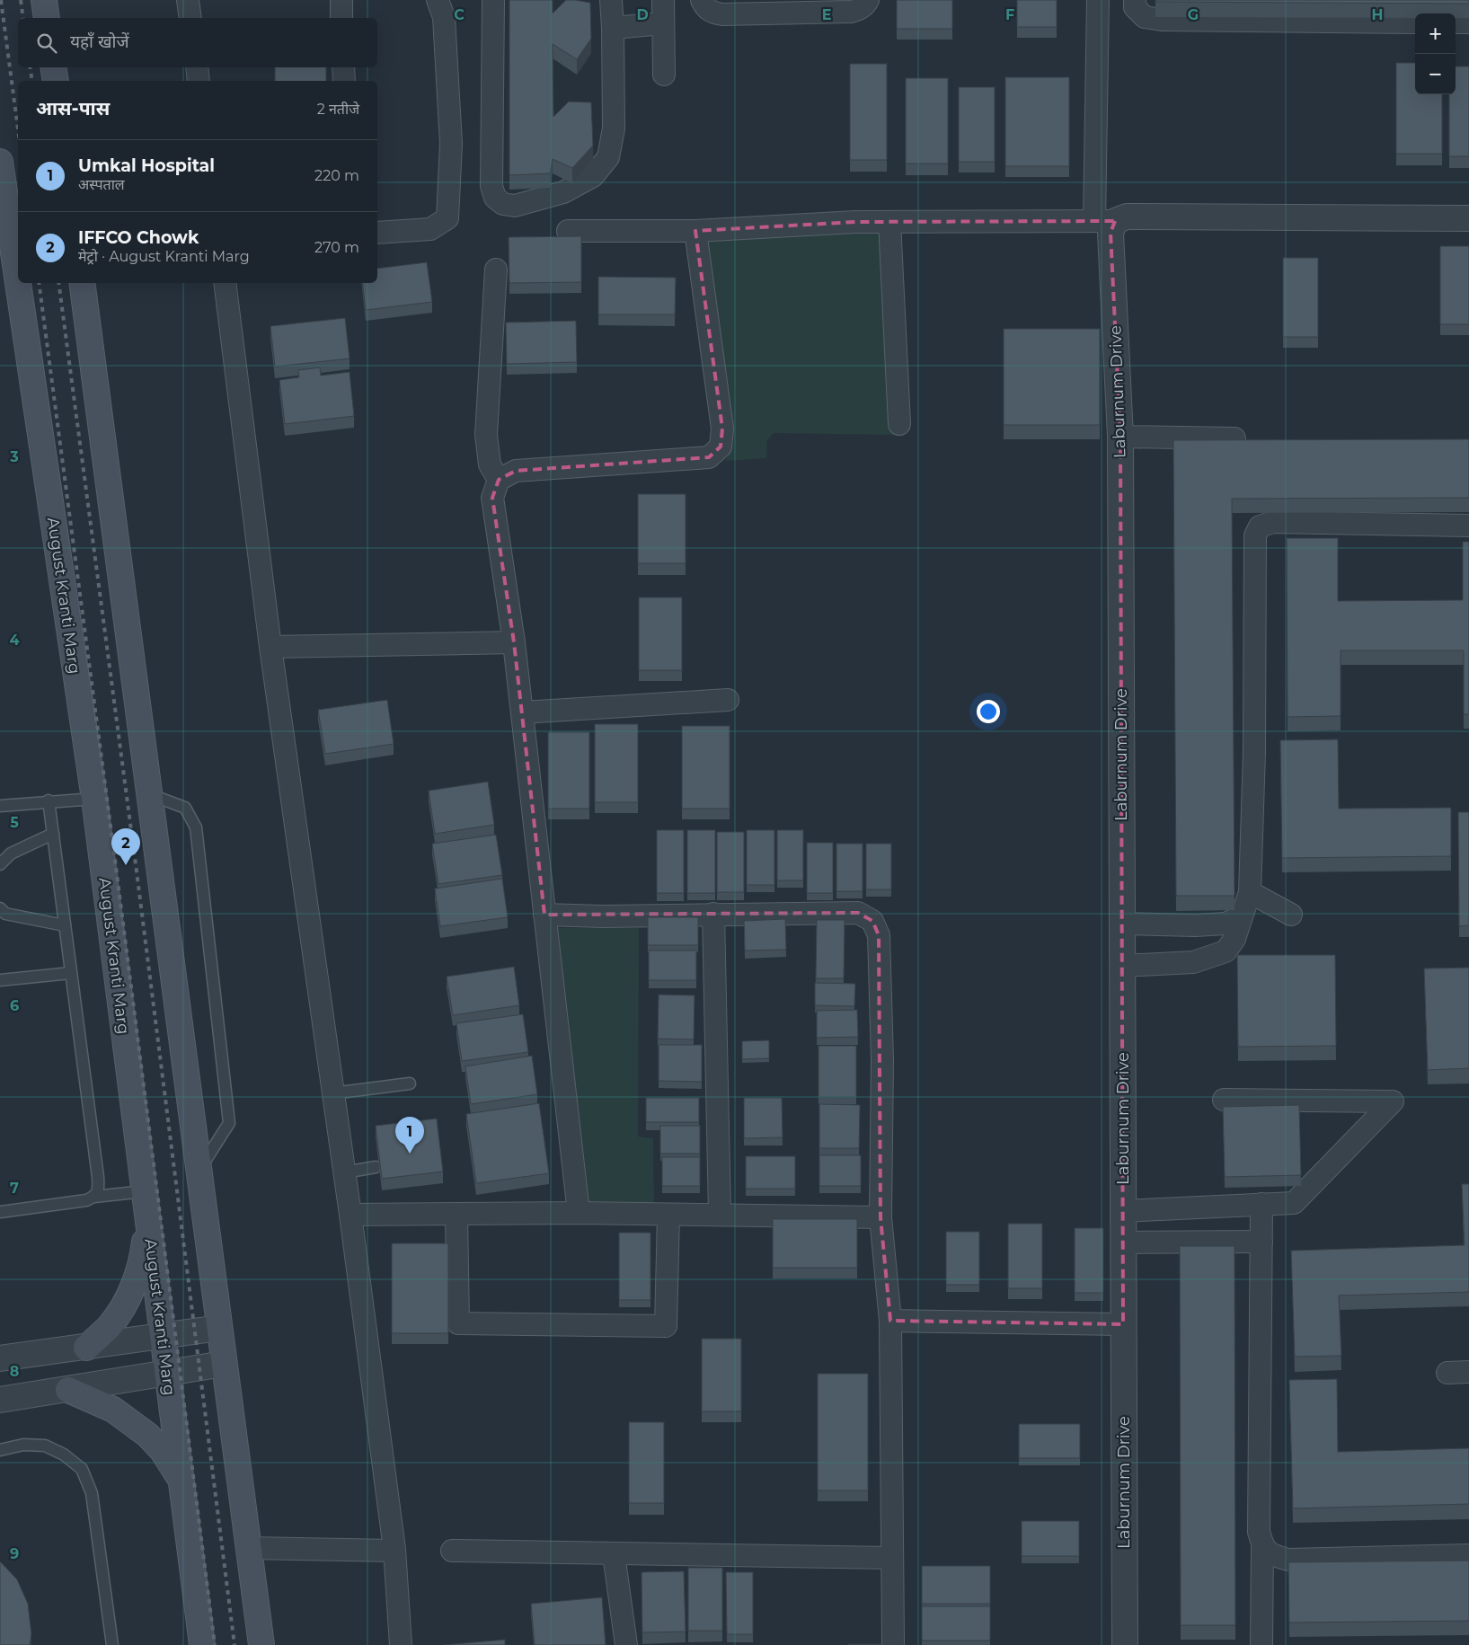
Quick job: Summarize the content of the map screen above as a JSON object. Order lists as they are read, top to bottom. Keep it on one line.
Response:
{"streets":{"main road":["August Kranti Marg"],"street":["Laburnum Drive"]},"page":{"map_buttons":["+","−"],"search":"यहाँ खोजें","heading":["आस-पास","2 नतीजे"],"list":[{"mark":"1","name":"Umkal Hospital","note":"अस्पताल","value":"220 m"},{"mark":"2","name":"IFFCO Chowk","note":"मेट्रो · August Kranti Marg","value":"270 m"}],"pins":["2","1"]},"grid":{"columns":["C","D","E","F","G","H"],"rows":["3","4","5","6","7","8","9"]}}
